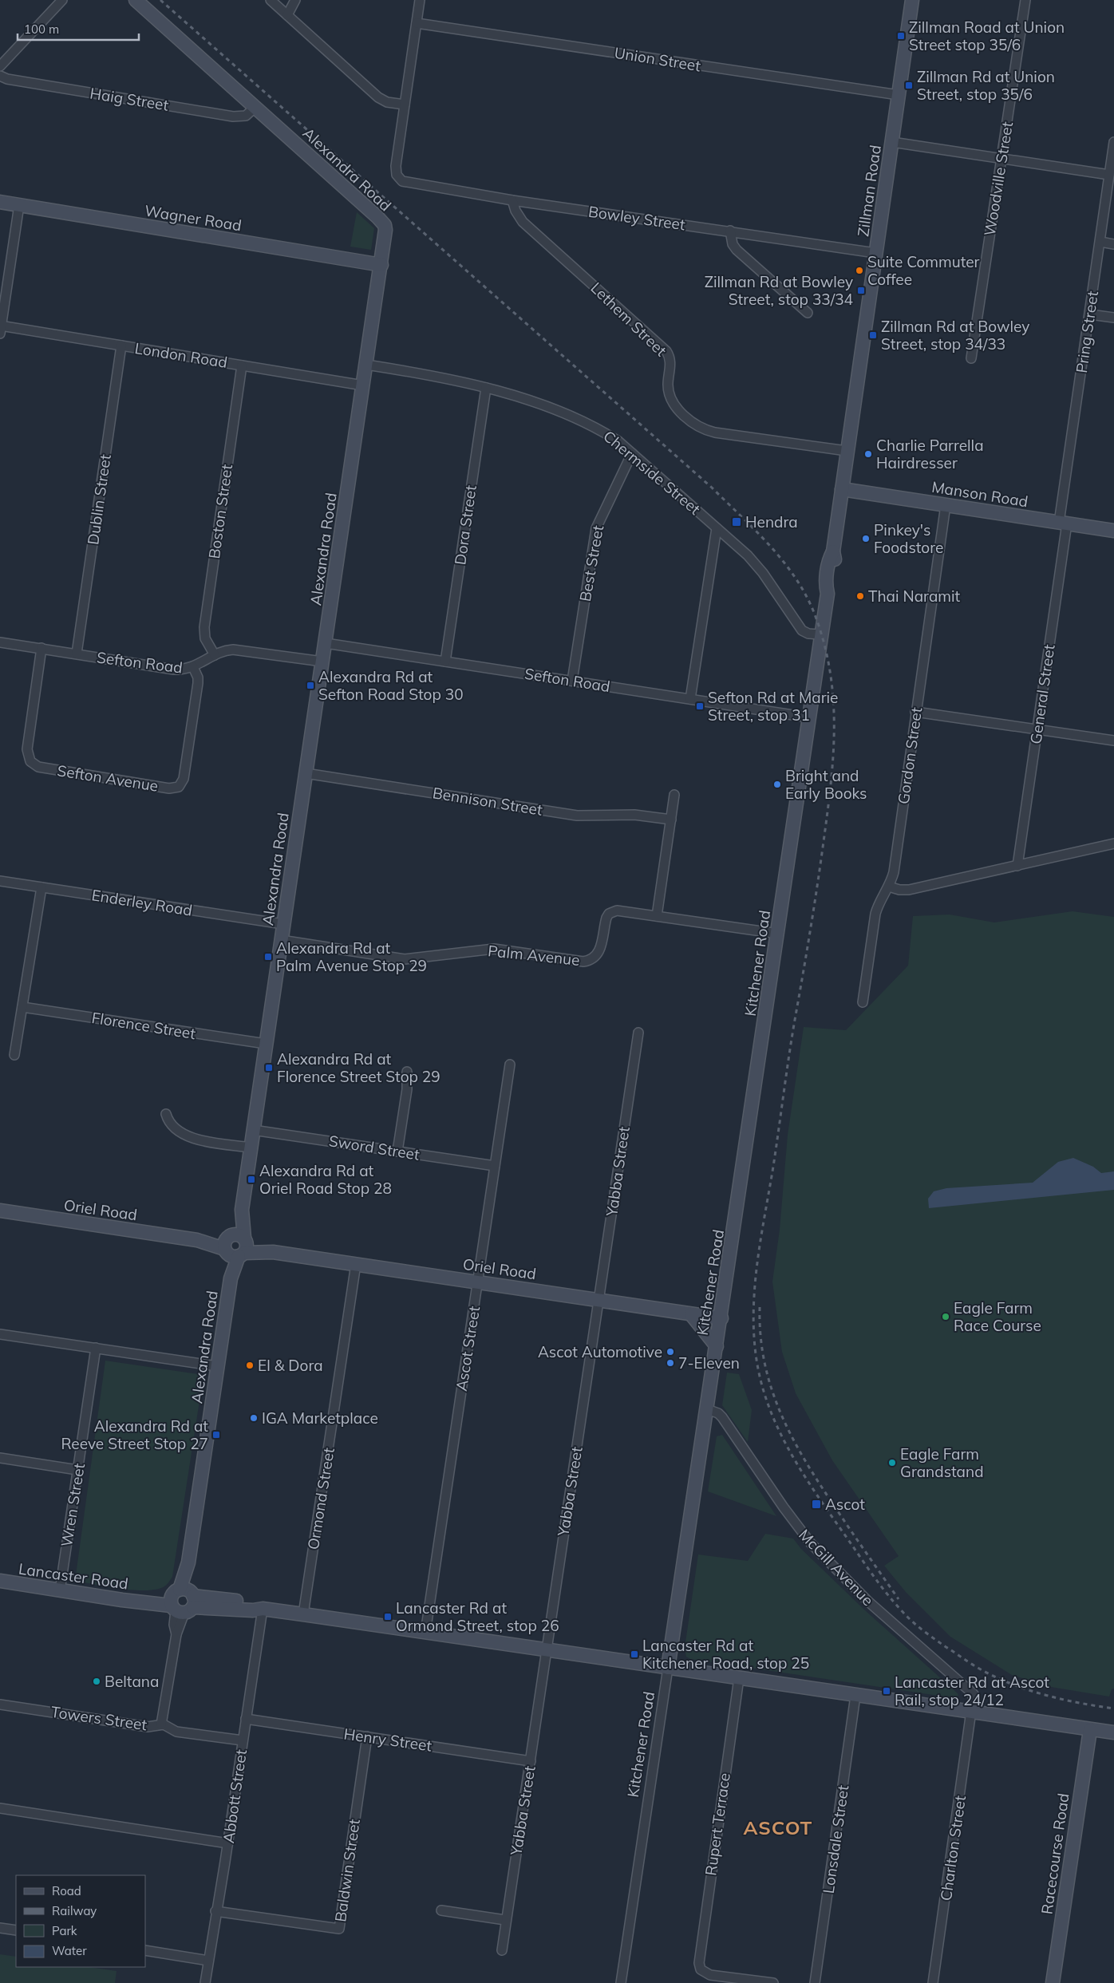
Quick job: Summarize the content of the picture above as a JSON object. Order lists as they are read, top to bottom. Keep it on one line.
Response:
{"streets":{"street":["Union Street","Haig Street","Alexandra Road","Woodville Street","Zillman Road","Wagner Road","Bowley Street","Lethem Street","Pring Street","London Road","Chermside Street","Manson Road","Dublin Street","Boston Street","Dora Street","Best Street","Sefton Road","General Street","Gordon Street","Sefton Avenue","Bennison Street","Enderley Road","Palm Avenue","Kitchener Road","Florence Street","Sword Street","Yabba Street","Oriel Road","Ascot Street","Ormond Street","Wren Street","McGill Avenue","Lancaster Road","Towers Street","Henry Street","Abbott Street","Rupert Terrace","Lonsdale Street","Charlton Street","Racecourse Road","Baldwin Street"]},"crossings":[["Union Street","Zillman Road"],["Haig Street","Alexandra Road"],["Alexandra Road","Wagner Road"],["Alexandra Road","London Road"],["Alexandra Road","Chermside Street"],["Alexandra Road","Sefton Road"],["Alexandra Road","Bennison Street"],["Alexandra Road","Enderley Road"],["Alexandra Road","Palm Avenue"],["Alexandra Road","Florence Street"],["Alexandra Road","Sword Street"],["Alexandra Road","Oriel Road"],["Alexandra Road","Lancaster Road"],["Alexandra Road","Towers Street"],["Zillman Road","Bowley Street"],["Zillman Road","Lethem Street"],["Zillman Road","Chermside Street"],["Zillman Road","Manson Road"],["Zillman Road","Kitchener Road"],["Bowley Street","Lethem Street"],["Pring Street","Manson Road"],["Pring Street","General Street"],["London Road","Dublin Street"],["London Road","Boston Street"],["Chermside Street","Dora Street"],["Chermside Street","Best Street"],["Chermside Street","Kitchener Road"],["Manson Road","General Street"],["Manson Road","Gordon Street"],["Dublin Street","Sefton Road"],["Boston Street","Sefton Road"],["Dora Street","Sefton Road"],["Best Street","Sefton Road"],["Sefton Road","Sefton Avenue"],["Sefton Road","Kitchener Road"],["Palm Avenue","Kitchener Road"],["Kitchener Road","Oriel Road"],["Kitchener Road","McGill Avenue"],["Kitchener Road","Lancaster Road"],["Sword Street","Ascot Street"],["Yabba Street","Oriel Road"],["Yabba Street","Lancaster Road"],["Yabba Street","Henry Street"],["Oriel Road","Ascot Street"],["Oriel Road","Ormond Street"],["Ascot Street","Lancaster Road"],["Ormond Street","Lancaster Road"],["Wren Street","Lancaster Road"],["McGill Avenue","Lancaster Road"],["McGill Avenue","Charlton Street"],["Lancaster Road","Abbott Street"],["Lancaster Road","Rupert Terrace"],["Lancaster Road","Lonsdale Street"],["Lancaster Road","Charlton Street"],["Lancaster Road","Racecourse Road"],["Towers Street","Abbott Street"],["Henry Street","Abbott Street"],["Henry Street","Baldwin Street"],["Abbott Street","Baldwin Street"]],"districts":["ASCOT"],"places":{"transit":["Zillman Road at Union Street stop 35/6","Zillman Rd at Union Street, stop 35/6","Zillman Rd at Bowley Street, stop 33/34","Zillman Rd at Bowley Street, stop 34/33","Hendra","Alexandra Rd at Sefton Road Stop 30","Sefton Rd at Marie Street, stop 31","Alexandra Rd at Palm Avenue Stop 29","Alexandra Rd at Florence Street Stop 29","Alexandra Rd at Oriel Road Stop 28","Alexandra Rd at Reeve Street Stop 27","Ascot","Lancaster Rd at Ormond Street, stop 26","Lancaster Rd at Kitchener Road, stop 25","Lancaster Rd at Ascot Rail, stop 24/12"],"other":["Suite Commuter Coffee","Charlie Parrella Hairdresser","Pinkey's Foodstore","Thai Naramit","Bright and Early Books","Eagle Farm Race Course","Ascot Automotive","7-Eleven","El & Dora","IGA Marketplace","Eagle Farm Grandstand","Beltana"]},"legend":["Road","Railway","Park","Water"],"scale_bar":"100 m"}
